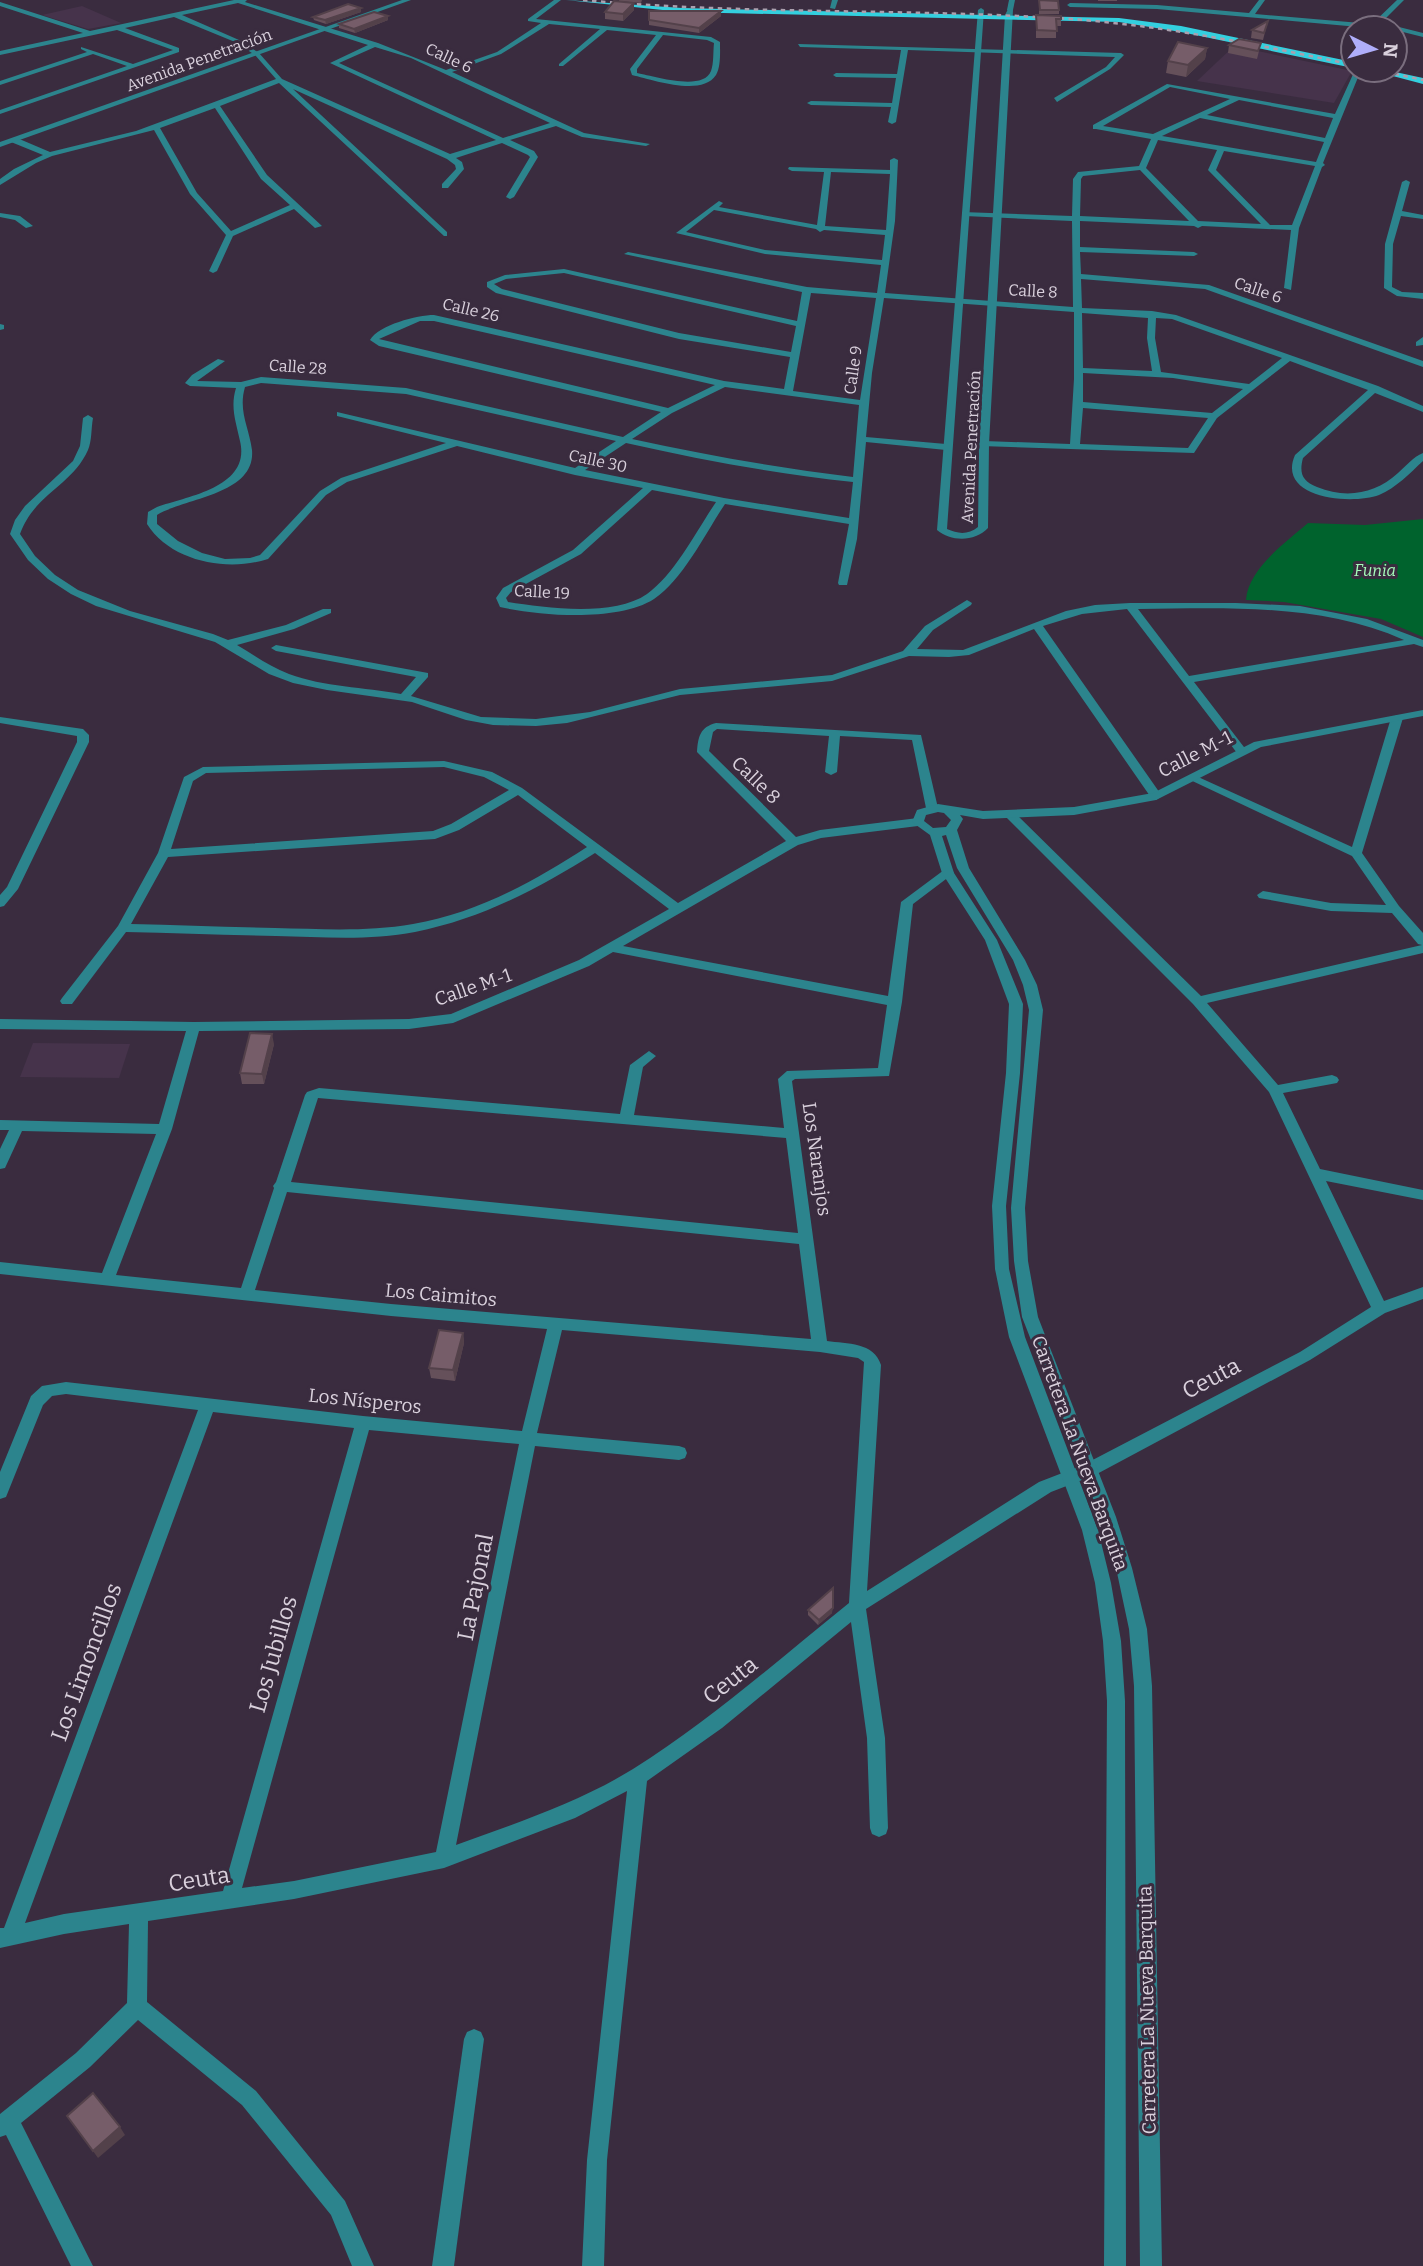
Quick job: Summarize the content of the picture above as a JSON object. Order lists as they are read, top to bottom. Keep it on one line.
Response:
{"streets":{"street":["Calle 6","Avenida Penetración","Calle 8","Calle 26","Calle 28","Calle 9","Calle 30","Calle 19","Calle M-1","Los Naranjos","Los Caimitos","Ceuta","Los Nísperos","Carretera La Nueva Barquita","La Pajonal","Los Jubillos","Los Limoncillos"]},"crossings":[["Calle 6","Avenida Penetración"],["Avenida Penetración","Calle 8"],["Calle 8","Calle 9"],["Calle 8","Calle M-1"],["Calle 26","Calle 9"],["Calle 28","Calle 9"],["Calle 9","Calle 30"],["Calle 30","Calle 19"],["Calle M-1","Carretera La Nueva Barquita"],["Los Naranjos","Los Caimitos"],["Los Caimitos","Ceuta"],["Los Caimitos","La Pajonal"],["Ceuta","Carretera La Nueva Barquita"],["Ceuta","La Pajonal"],["Ceuta","Los Jubillos"],["Ceuta","Los Limoncillos"],["Los Nísperos","La Pajonal"],["Los Nísperos","Los Jubillos"],["Los Nísperos","Los Limoncillos"]],"parks":["Funia"],"north":"right"}
